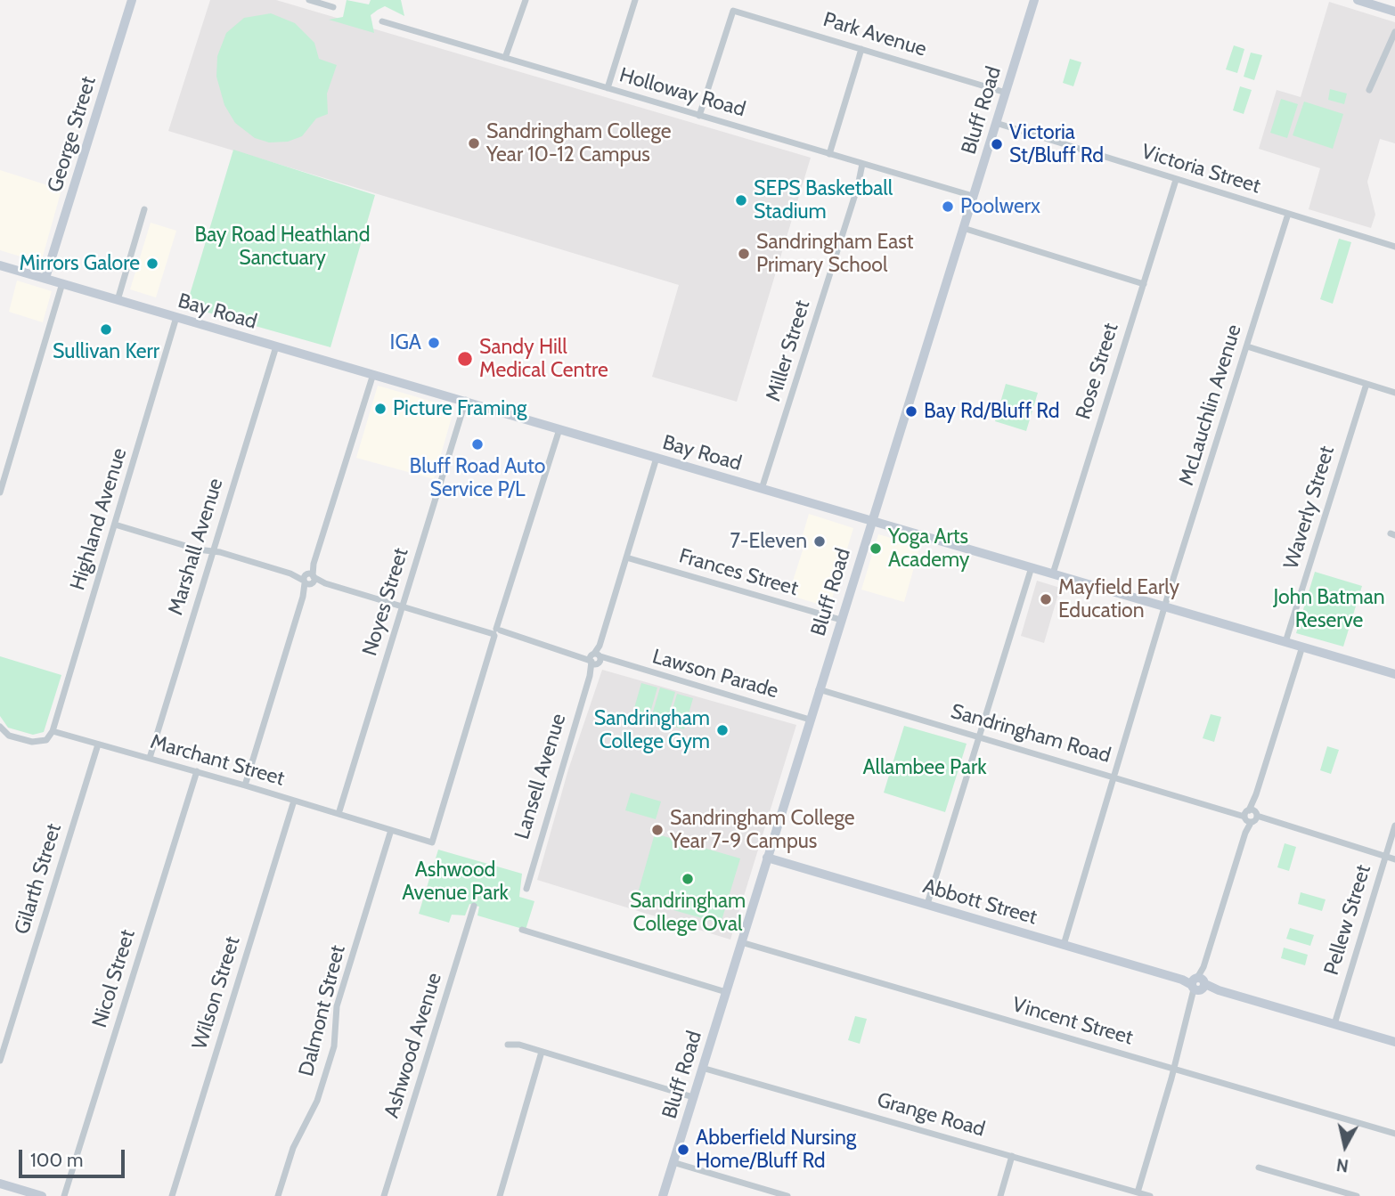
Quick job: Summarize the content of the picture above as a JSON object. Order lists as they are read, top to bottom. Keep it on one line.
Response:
{"streets":{"main road":["Bluff Road","George Street","Bay Road","Abbott Street"],"street":["Park Avenue","Holloway Road","Victoria Street","Miller Street","Rose Street","McLauchlin Avenue","Waverly Street","Highland Avenue","Marshall Avenue","Frances Street","Noyes Street","Lawson Parade","Sandringham Road","Marchant Street","Lansell Avenue","Gilarth Street","Pellew Street","Nicol Street","Wilson Street","Dalmont Street","Vincent Street","Ashwood Avenue","Grange Road"]},"crossings":[["Park Avenue","Holloway Road"],["Park Avenue","Bluff Road"],["Holloway Road","Bluff Road"],["Holloway Road","Miller Street"],["Bluff Road","Victoria Street"],["Bluff Road","Bay Road"],["Bluff Road","Frances Street"],["Bluff Road","Lawson Parade"],["Bluff Road","Sandringham Road"],["Bluff Road","Abbott Street"],["Bluff Road","Vincent Street"],["Bluff Road","Grange Road"],["George Street","Bay Road"],["Victoria Street","Rose Street"],["Victoria Street","McLauchlin Avenue"],["Bay Road","Miller Street"],["Bay Road","Rose Street"],["Bay Road","McLauchlin Avenue"],["Bay Road","Waverly Street"],["Bay Road","Highland Avenue"],["Bay Road","Marshall Avenue"],["Bay Road","Noyes Street"],["Bay Road","Lansell Avenue"],["McLauchlin Avenue","Sandringham Road"],["McLauchlin Avenue","Abbott Street"],["Highland Avenue","Lawson Parade"],["Highland Avenue","Marchant Street"],["Marshall Avenue","Lawson Parade"],["Marshall Avenue","Marchant Street"],["Frances Street","Lansell Avenue"],["Noyes Street","Lawson Parade"],["Noyes Street","Marchant Street"],["Lawson Parade","Marchant Street"],["Lawson Parade","Lansell Avenue"],["Sandringham Road","Pellew Street"],["Marchant Street","Gilarth Street"],["Marchant Street","Nicol Street"],["Marchant Street","Wilson Street"],["Marchant Street","Dalmont Street"],["Abbott Street","Pellew Street"]],"parks":["Bay Road Heathland Sanctuary","John Batman Reserve","Allambee Park","Ashwood Avenue Park"],"places":["Sandringham College Year 10-12 Campus","Victoria St/Bluff Rd","SEPS Basketball Stadium","Poolwerx","Sandringham East Primary School","Mirrors Galore","Sullivan Kerr","IGA","Sandy Hill Medical Centre","Picture Framing","Bay Rd/Bluff Rd","Bluff Road Auto Service P/L","7-Eleven","Yoga Arts Academy","Mayfield Early Education","Sandringham College Gym","Sandringham College Year 7-9 Campus","Sandringham College Oval","Abberfield Nursing Home/Bluff Rd"],"scale_bar":"100 m","north":"bottom"}
